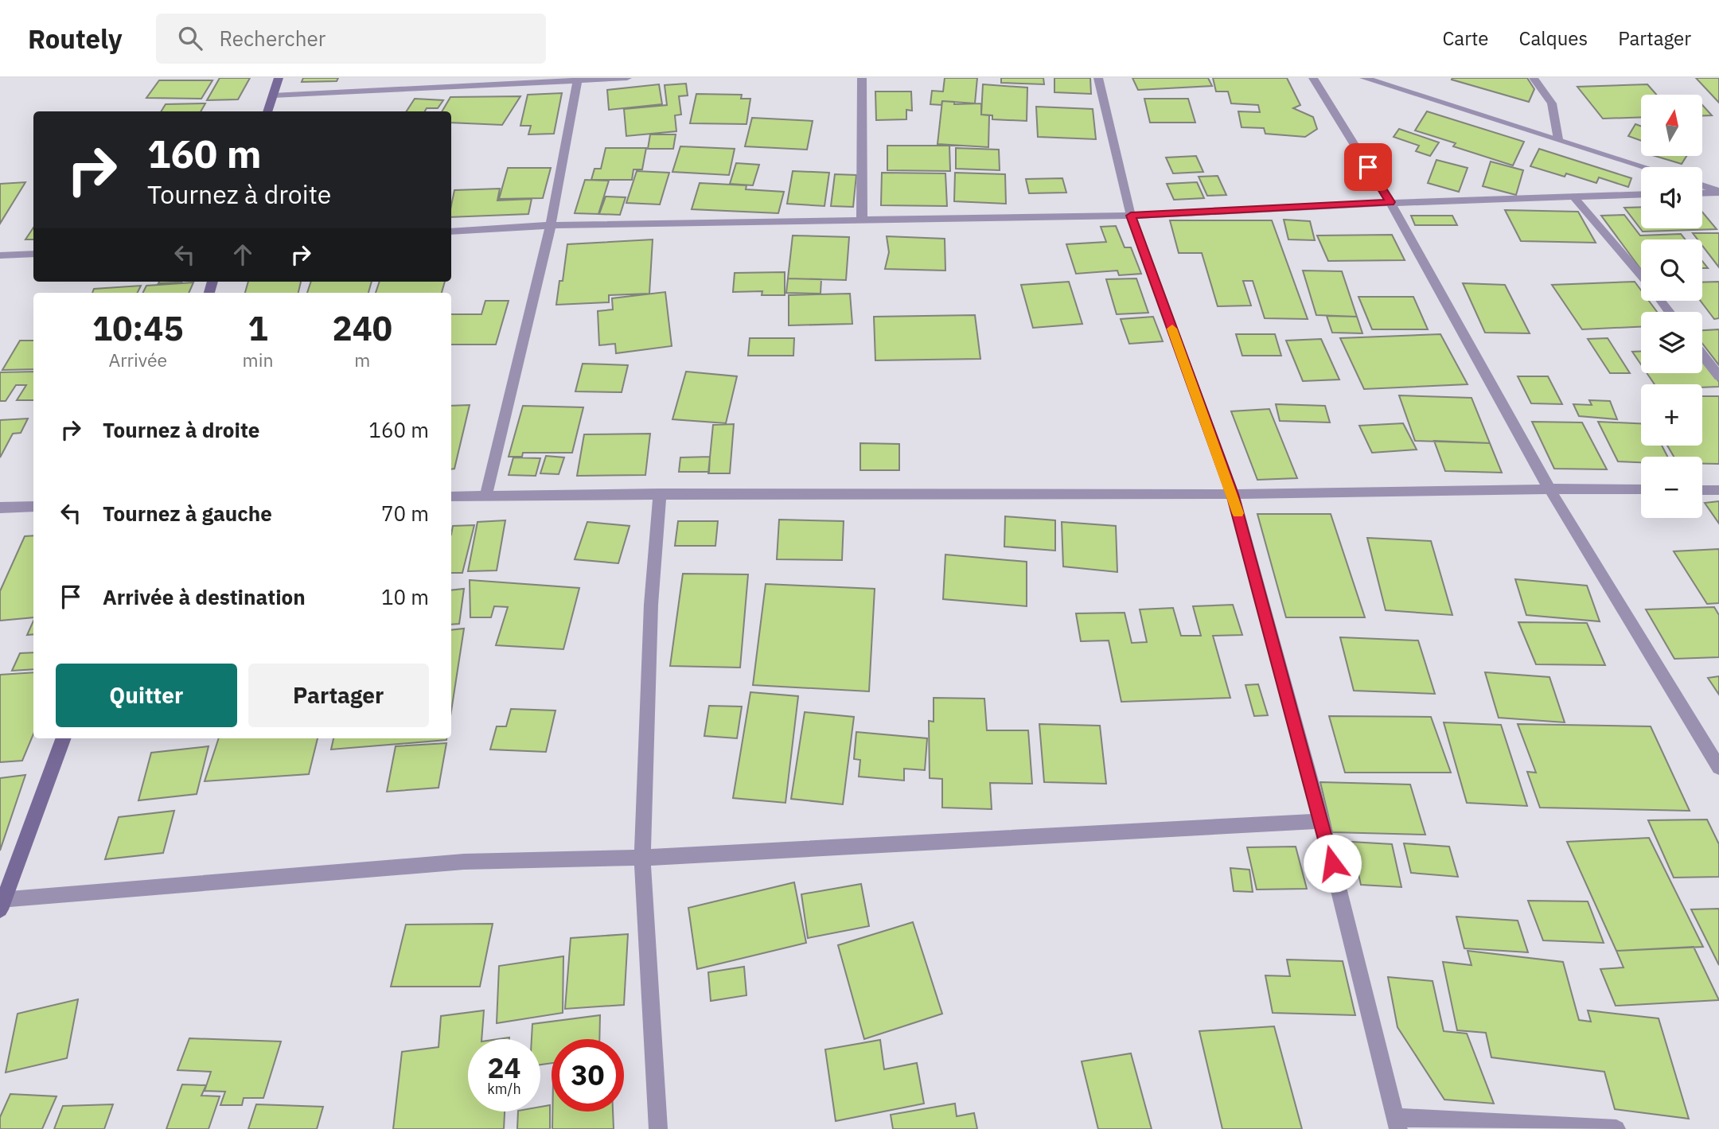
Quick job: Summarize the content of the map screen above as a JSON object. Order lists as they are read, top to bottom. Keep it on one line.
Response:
{"north":"top","page":{"header":"Routely","search":"Rechercher","nav":["Carte","Calques","Partager"],"map_buttons":["+","−"],"turn":["160 m","Tournez à droite"],"eta":["10:45","Arrivée","1","min","240","m"],"list":[{"name":"Tournez à droite","value":"160 m"},{"name":"Tournez à gauche","value":"70 m"},{"name":"Arrivée à destination","value":"10 m"}],"buttons":["Quitter","Partager"],"speed":"24 km/h","limit":"30"}}
